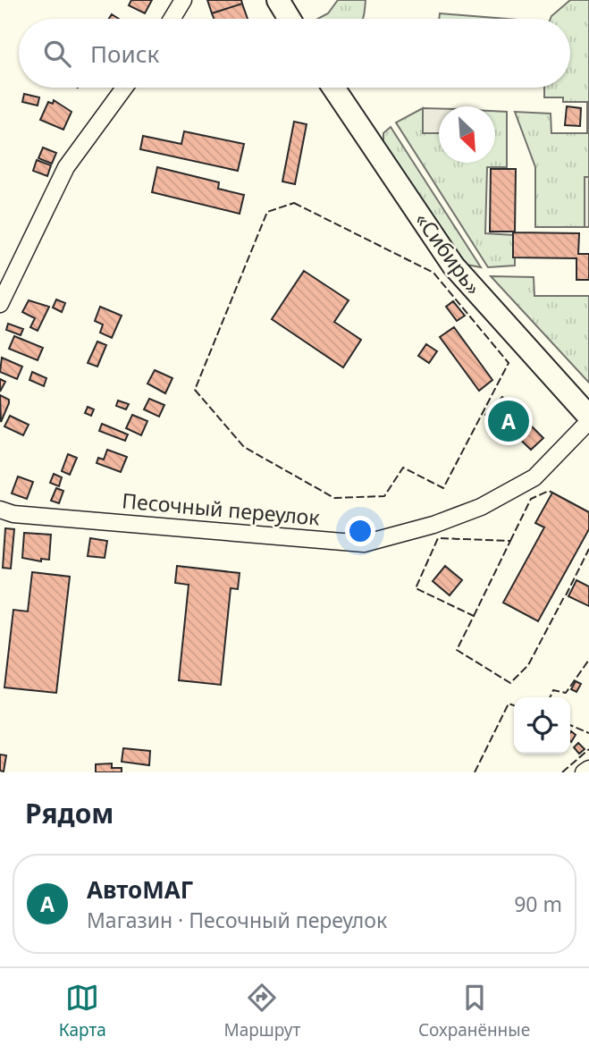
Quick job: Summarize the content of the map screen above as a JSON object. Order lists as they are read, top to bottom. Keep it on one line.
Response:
{"streets":{"highway":["«Сибирь»"],"street":["Песочный переулок"]},"crossings":[["«Сибирь»","Песочный переулок"]],"north":"bottom right","page":{"search":"Поиск","pins":"A","heading":"Рядом","list":[{"mark":"A","name":"АвтоМАГ","note":"Магазин · Песочный переулок","value":"90 m"}],"nav":["Карта","Маршрут","Сохранённые"]}}
